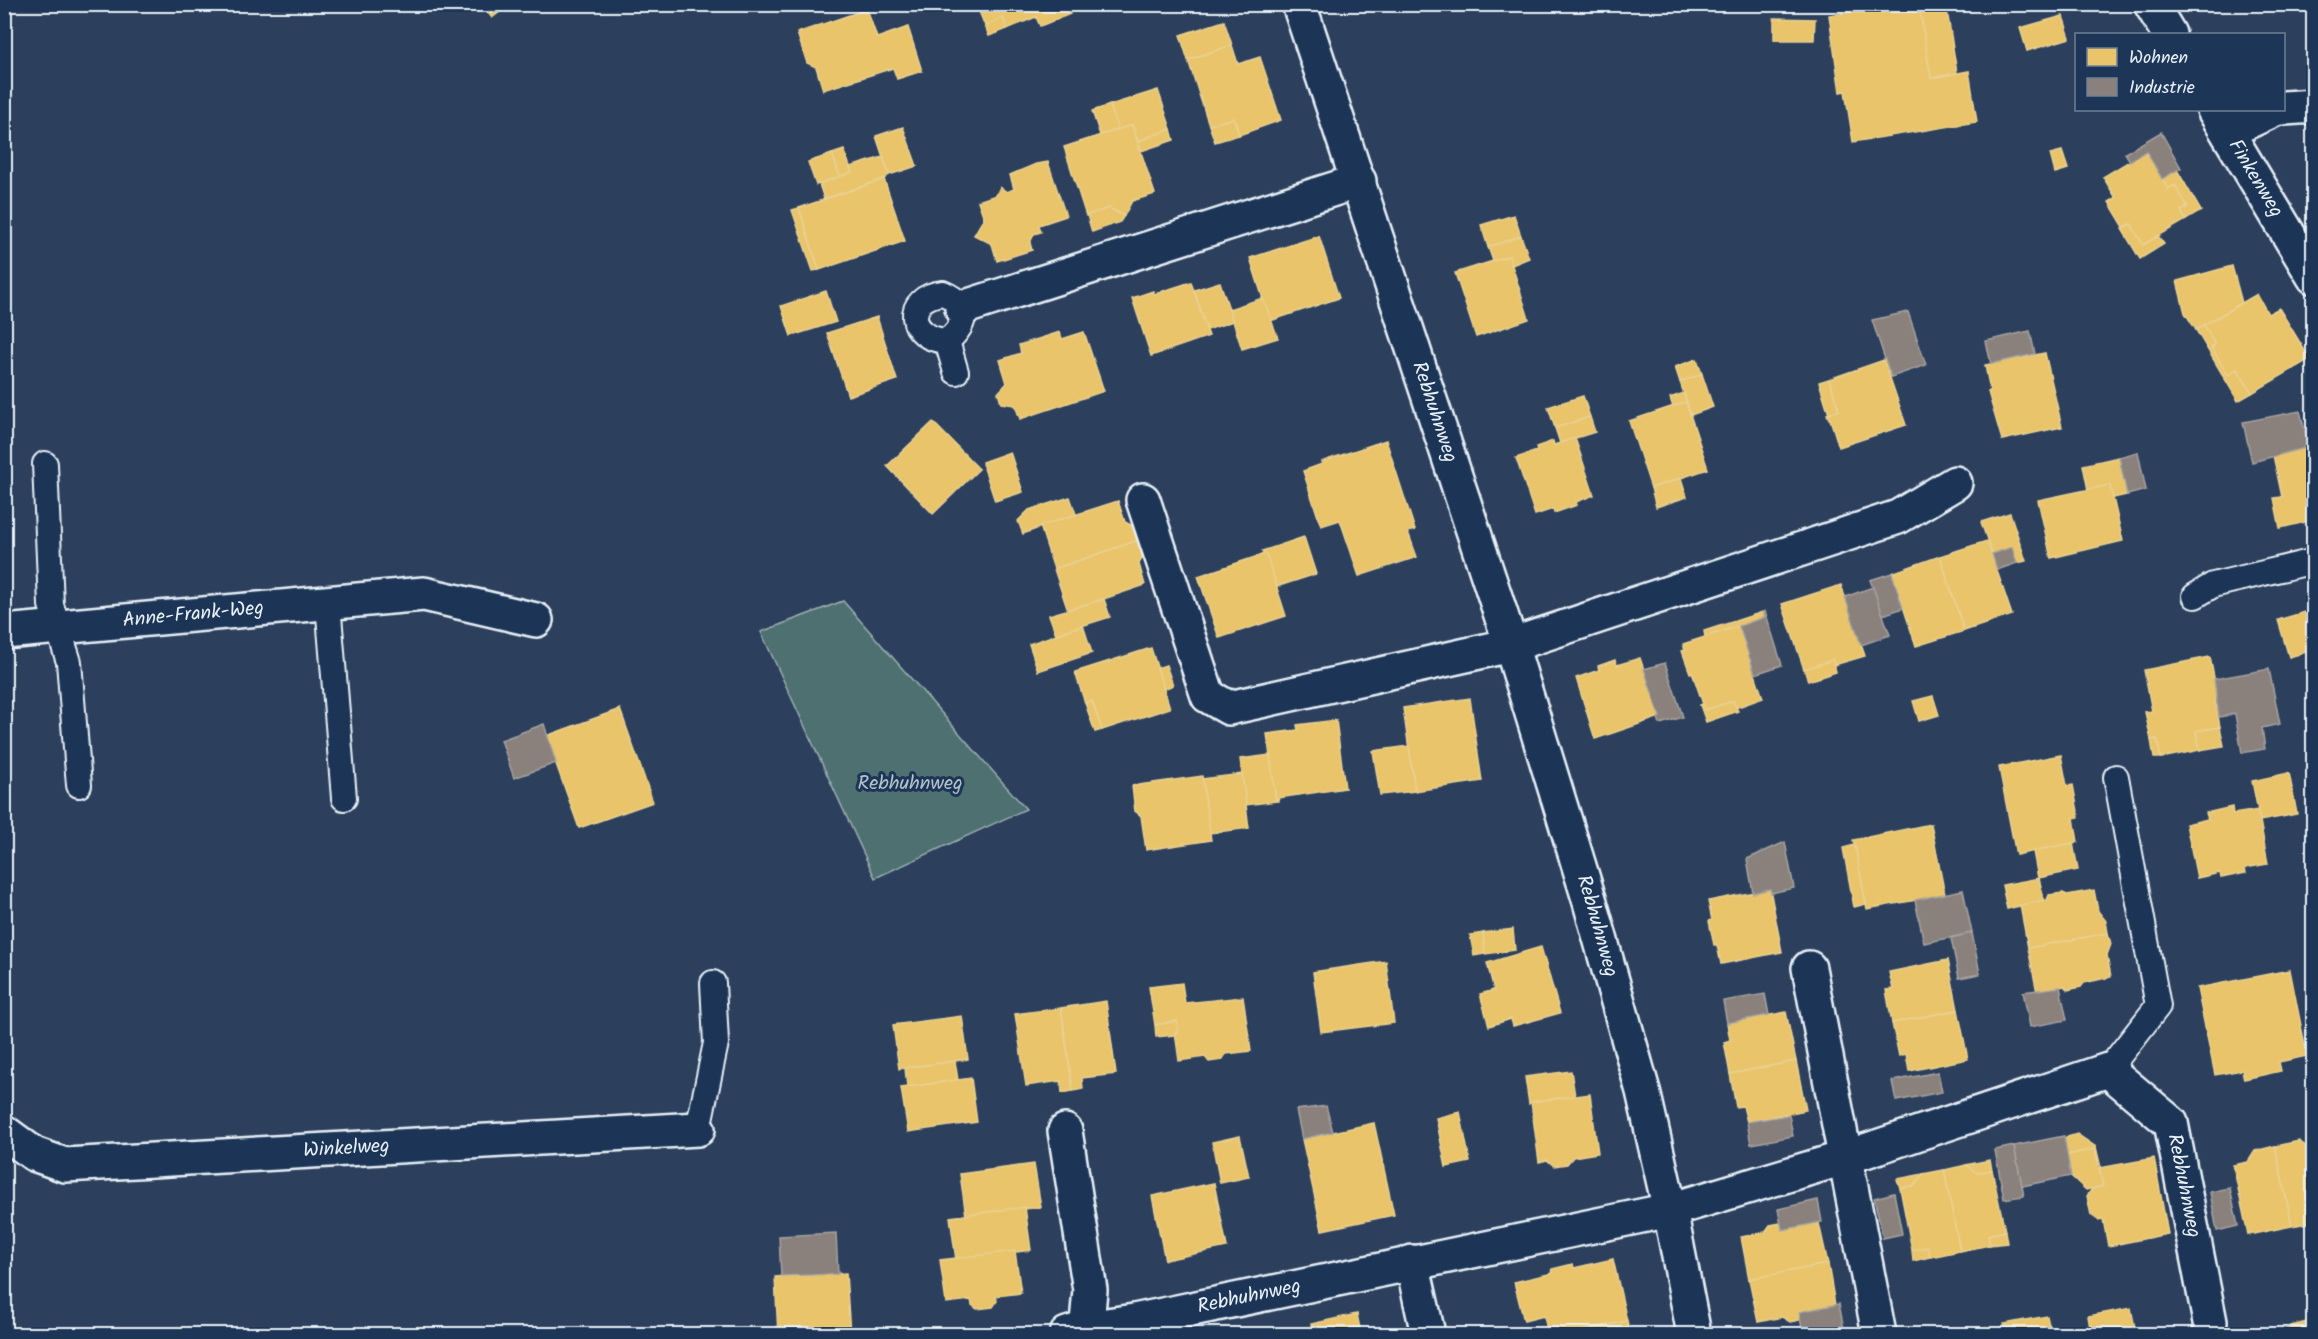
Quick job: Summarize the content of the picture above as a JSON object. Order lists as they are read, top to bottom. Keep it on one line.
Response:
{"streets":{"street":["Finkenweg","Rebhuhnweg","Anne-Frank-Weg","Winkelweg"]},"parks":["Rebhuhnweg"],"legend":["Wohnen","Industrie"]}
